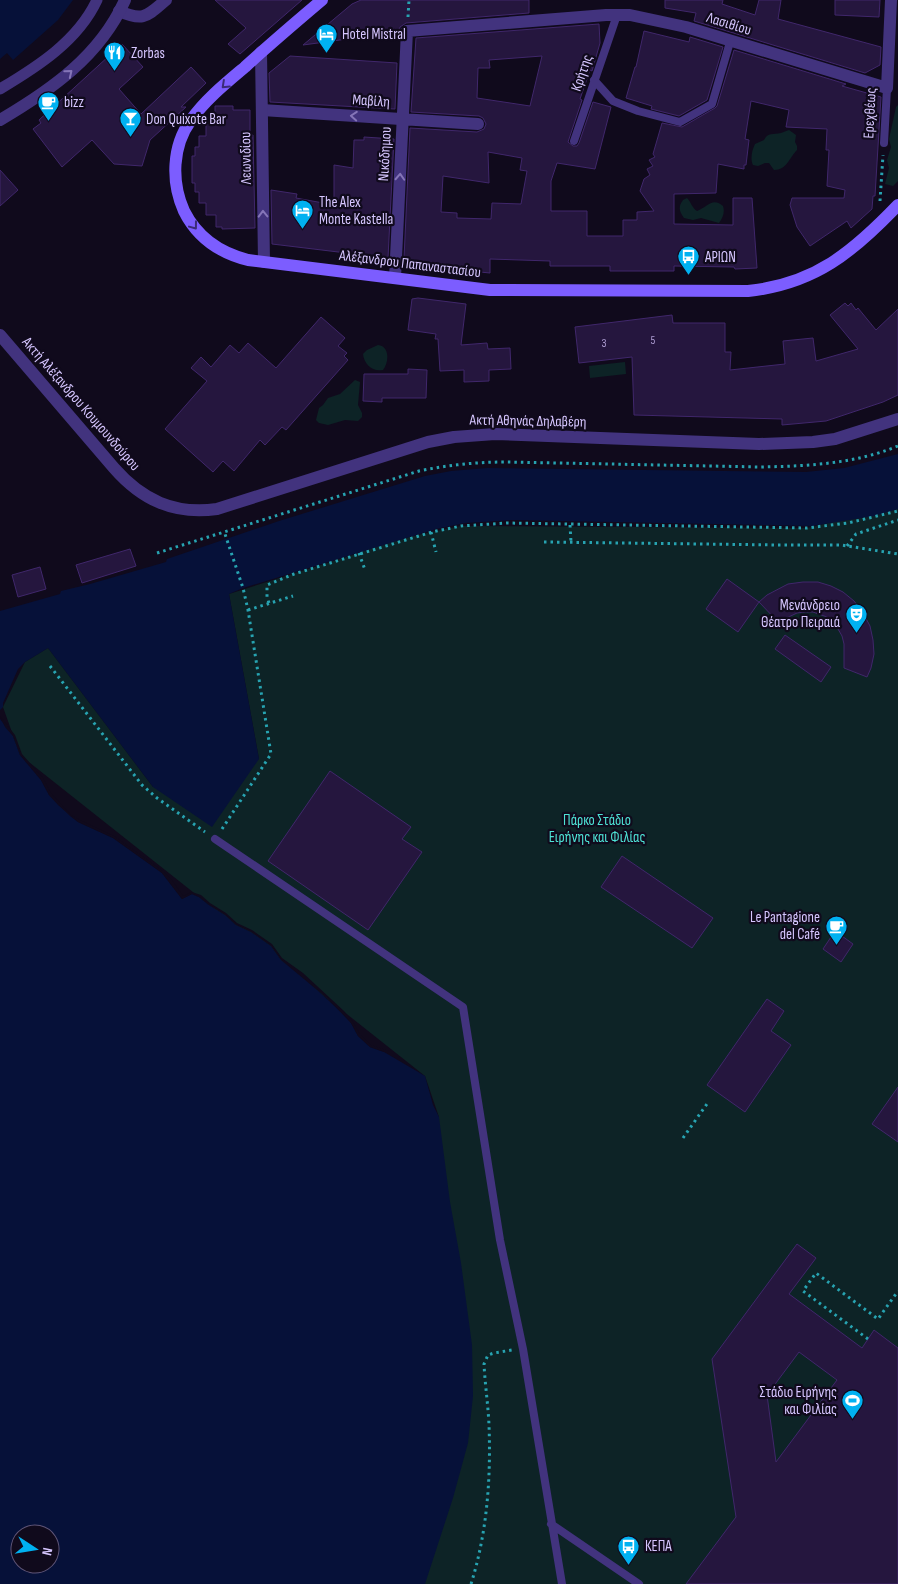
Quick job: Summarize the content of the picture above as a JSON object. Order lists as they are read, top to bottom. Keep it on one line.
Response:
{"streets":{"main road":["Αλέξανδρου Παπαναστασίου"],"street":["Λασιθίου","Μαβίλη","Ερεχθέως","Νικόδημου","Λεωνιδίου","Ακτή Αλέξανδρου Κουμουνδούρου","Ακτή Αθηνάς Δηλαβέρη"],"lane":["Κρήτης"]},"crossings":[["Λασιθίου","Κρήτης"],["Λασιθίου","Ερεχθέως"],["Λασιθίου","Νικόδημου"],["Μαβίλη","Νικόδημου"],["Μαβίλη","Λεωνιδίου"],["Ερεχθέως","Αλέξανδρου Παπαναστασίου"],["Νικόδημου","Αλέξανδρου Παπαναστασίου"],["Λεωνιδίου","Αλέξανδρου Παπαναστασίου"],["Ακτή Αλέξανδρου Κουμουνδούρου","Ακτή Αθηνάς Δηλαβέρη"]],"one_way":["Μαβίλη","Νικόδημου","Λεωνιδίου"],"parks":["Πάρκο Στάδιο Ειρήνης και Φιλίας"],"places":{"hotel":["Hotel Mistral","The Alex Monte Kastella"],"restaurant":["Zorbas"],"cafe":["bizz","Le Pantagione del Café"],"bar":["Don Quixote Bar"],"bus stop":["ΑΡΙΩΝ","ΚΕΠΑ"],"theatre":["Μενάνδρειο Θέατρο Πειραιά"],"sports":["Στάδιο Ειρήνης και Φιλίας"]},"house_numbers":["5","3"],"north":"right"}
